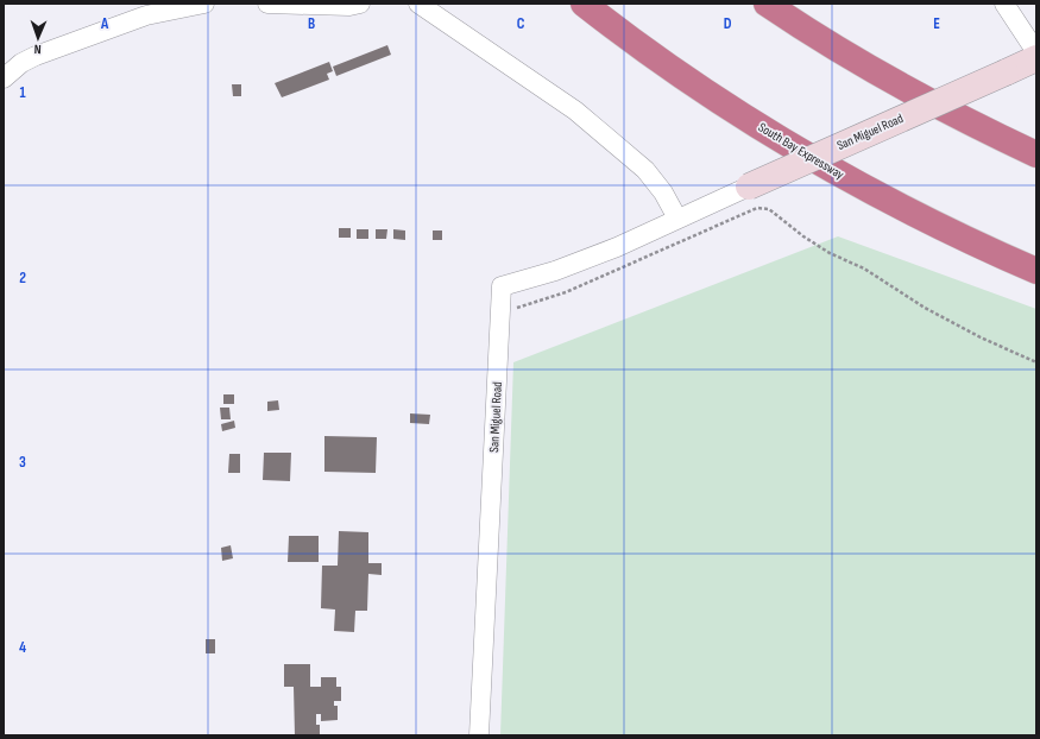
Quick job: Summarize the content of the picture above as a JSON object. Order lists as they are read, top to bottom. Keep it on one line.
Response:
{"streets":{"highway":["South Bay Expressway"],"street":["San Miguel Road"]},"north":"bottom","grid":{"columns":["A","B","C","D","E"],"rows":["1","2","3","4"]}}
